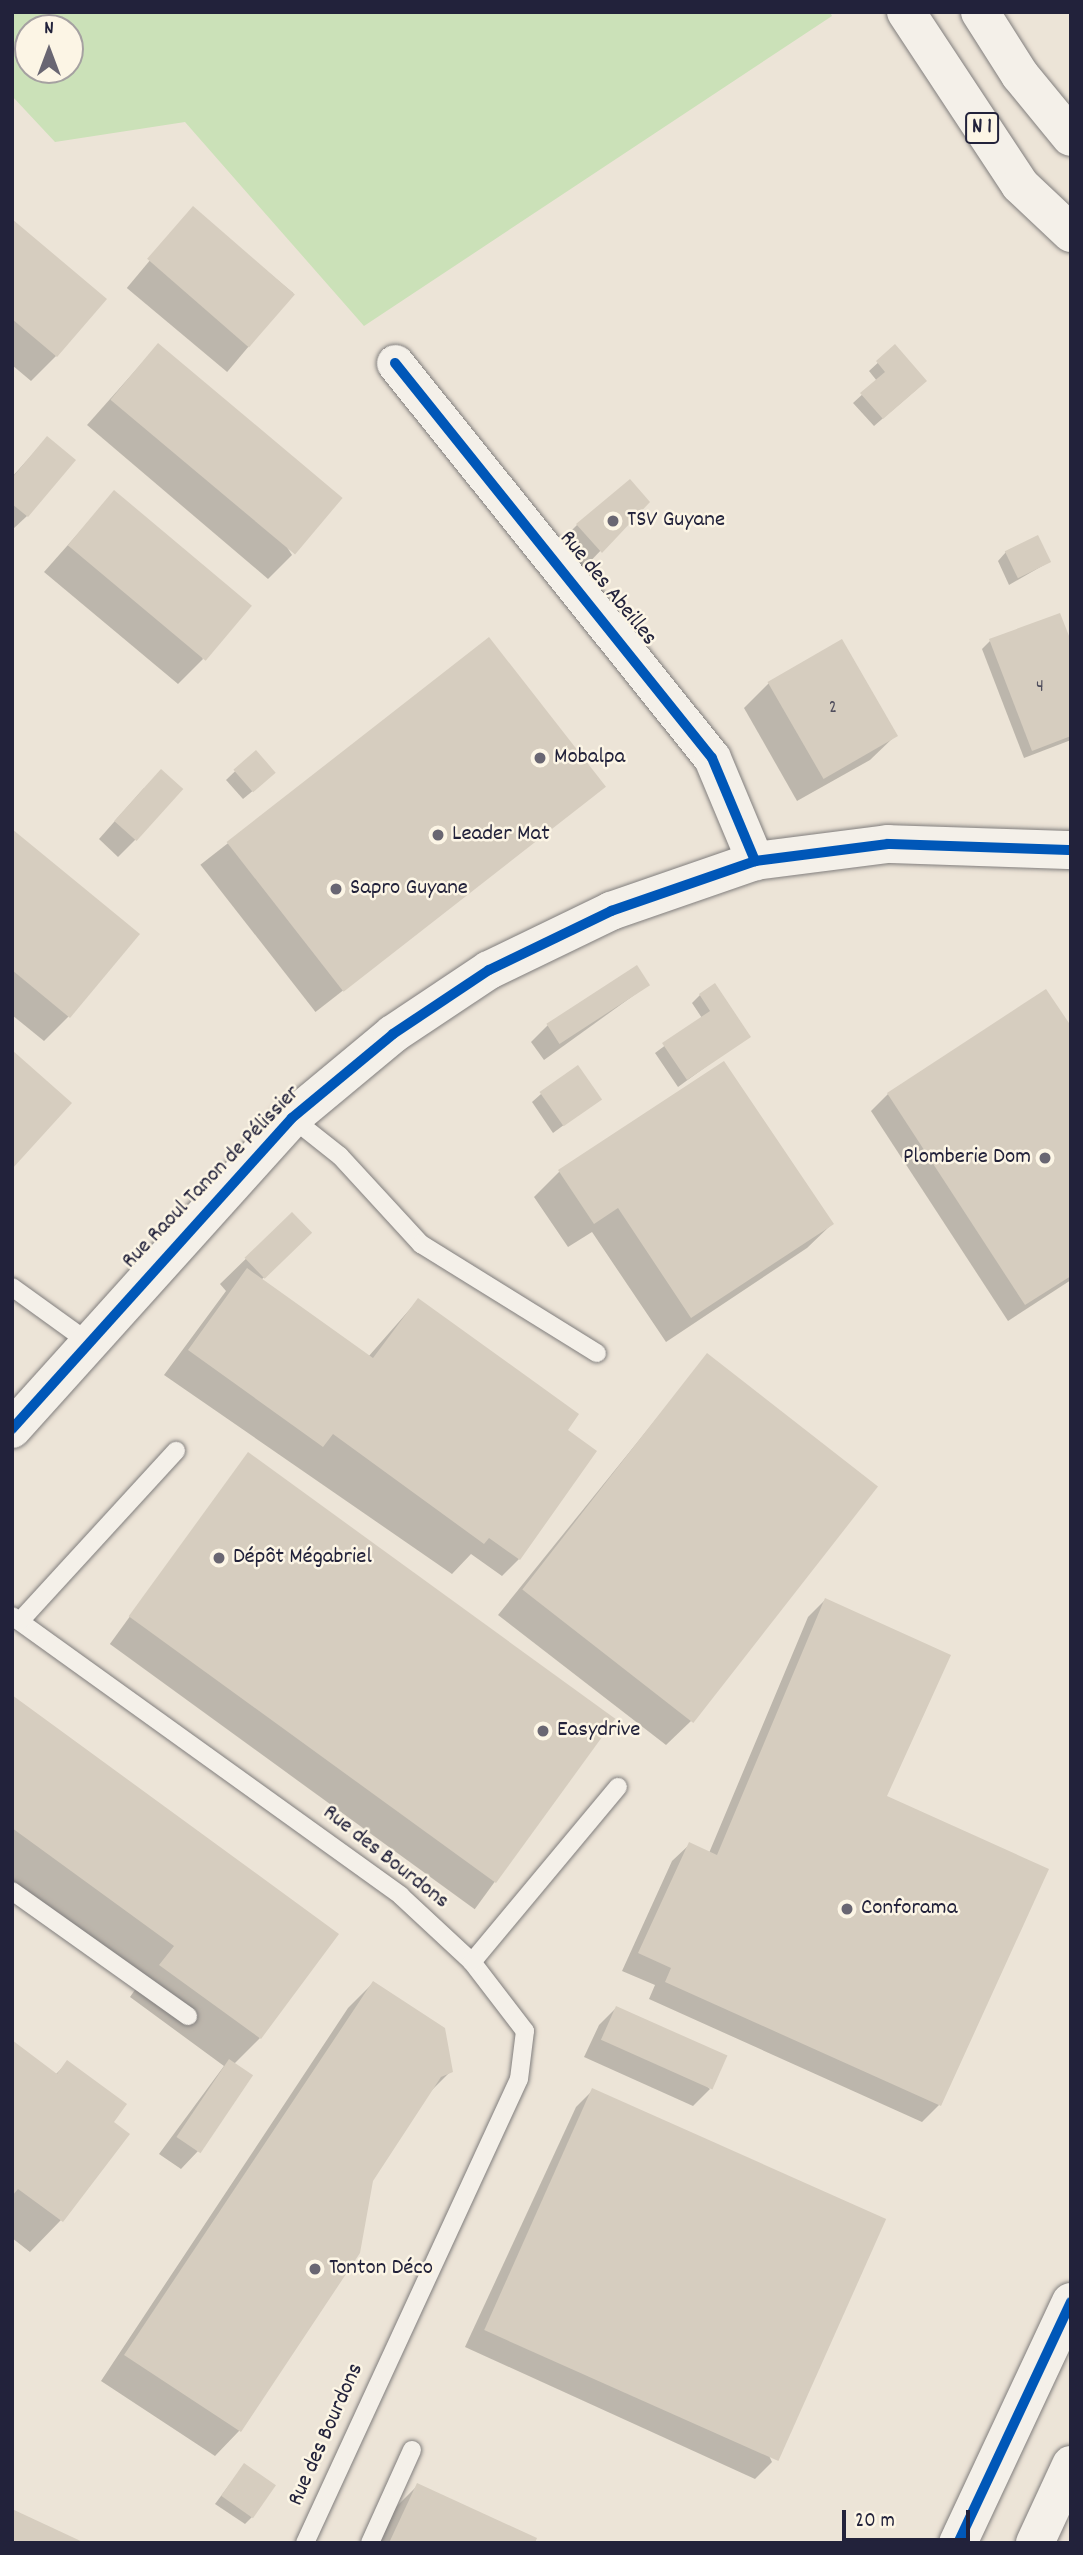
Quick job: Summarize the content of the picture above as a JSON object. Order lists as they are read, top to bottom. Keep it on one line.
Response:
{"streets":{"street":["N 1","Rue des Abeilles","Rue Raoul Tanon de Pélissier"],"lane":["Rue des Bourdons"]},"crossings":[["Rue des Abeilles","Rue Raoul Tanon de Pélissier"]],"places":["TSV Guyane","Mobalpa","Leader Mat","Sapro Guyane","Plomberie Dom","Dépôt Mégabriel","Easydrive","Conforama","Tonton Déco"],"house_numbers":["4","2"],"scale_bar":"20 m","north":"top"}
